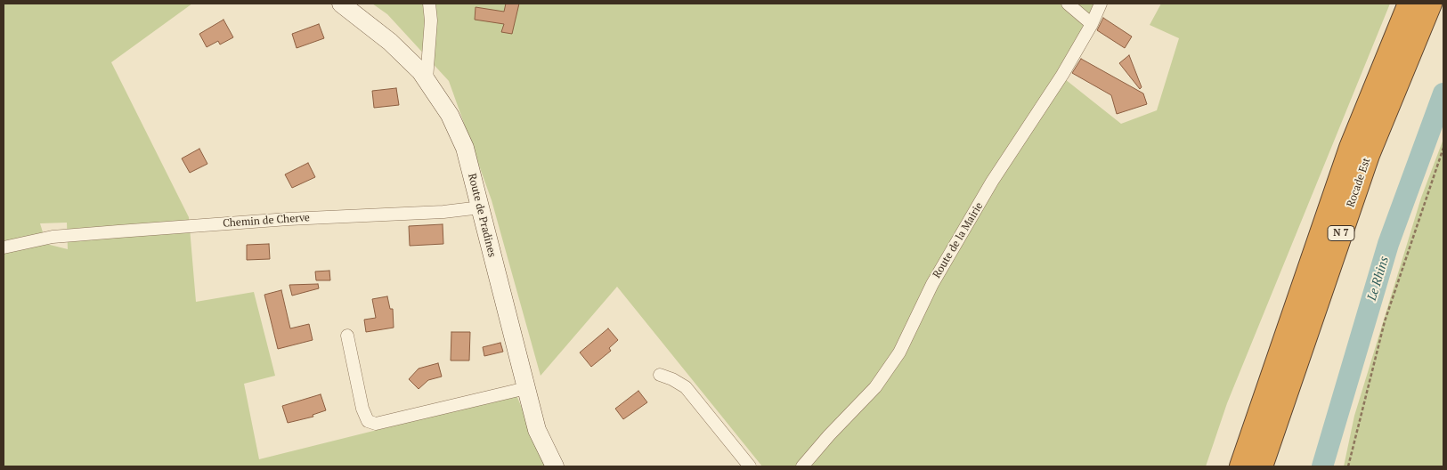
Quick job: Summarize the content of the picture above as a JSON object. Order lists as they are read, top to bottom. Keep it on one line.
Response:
{"streets":{"highway":["Rocade Est","N 7"],"street":["Route de Pradines","Chemin de Cherve","Route de la Mairie"]},"crossings":[["Route de Pradines","Chemin de Cherve"]],"water":["Le Rhins"]}
